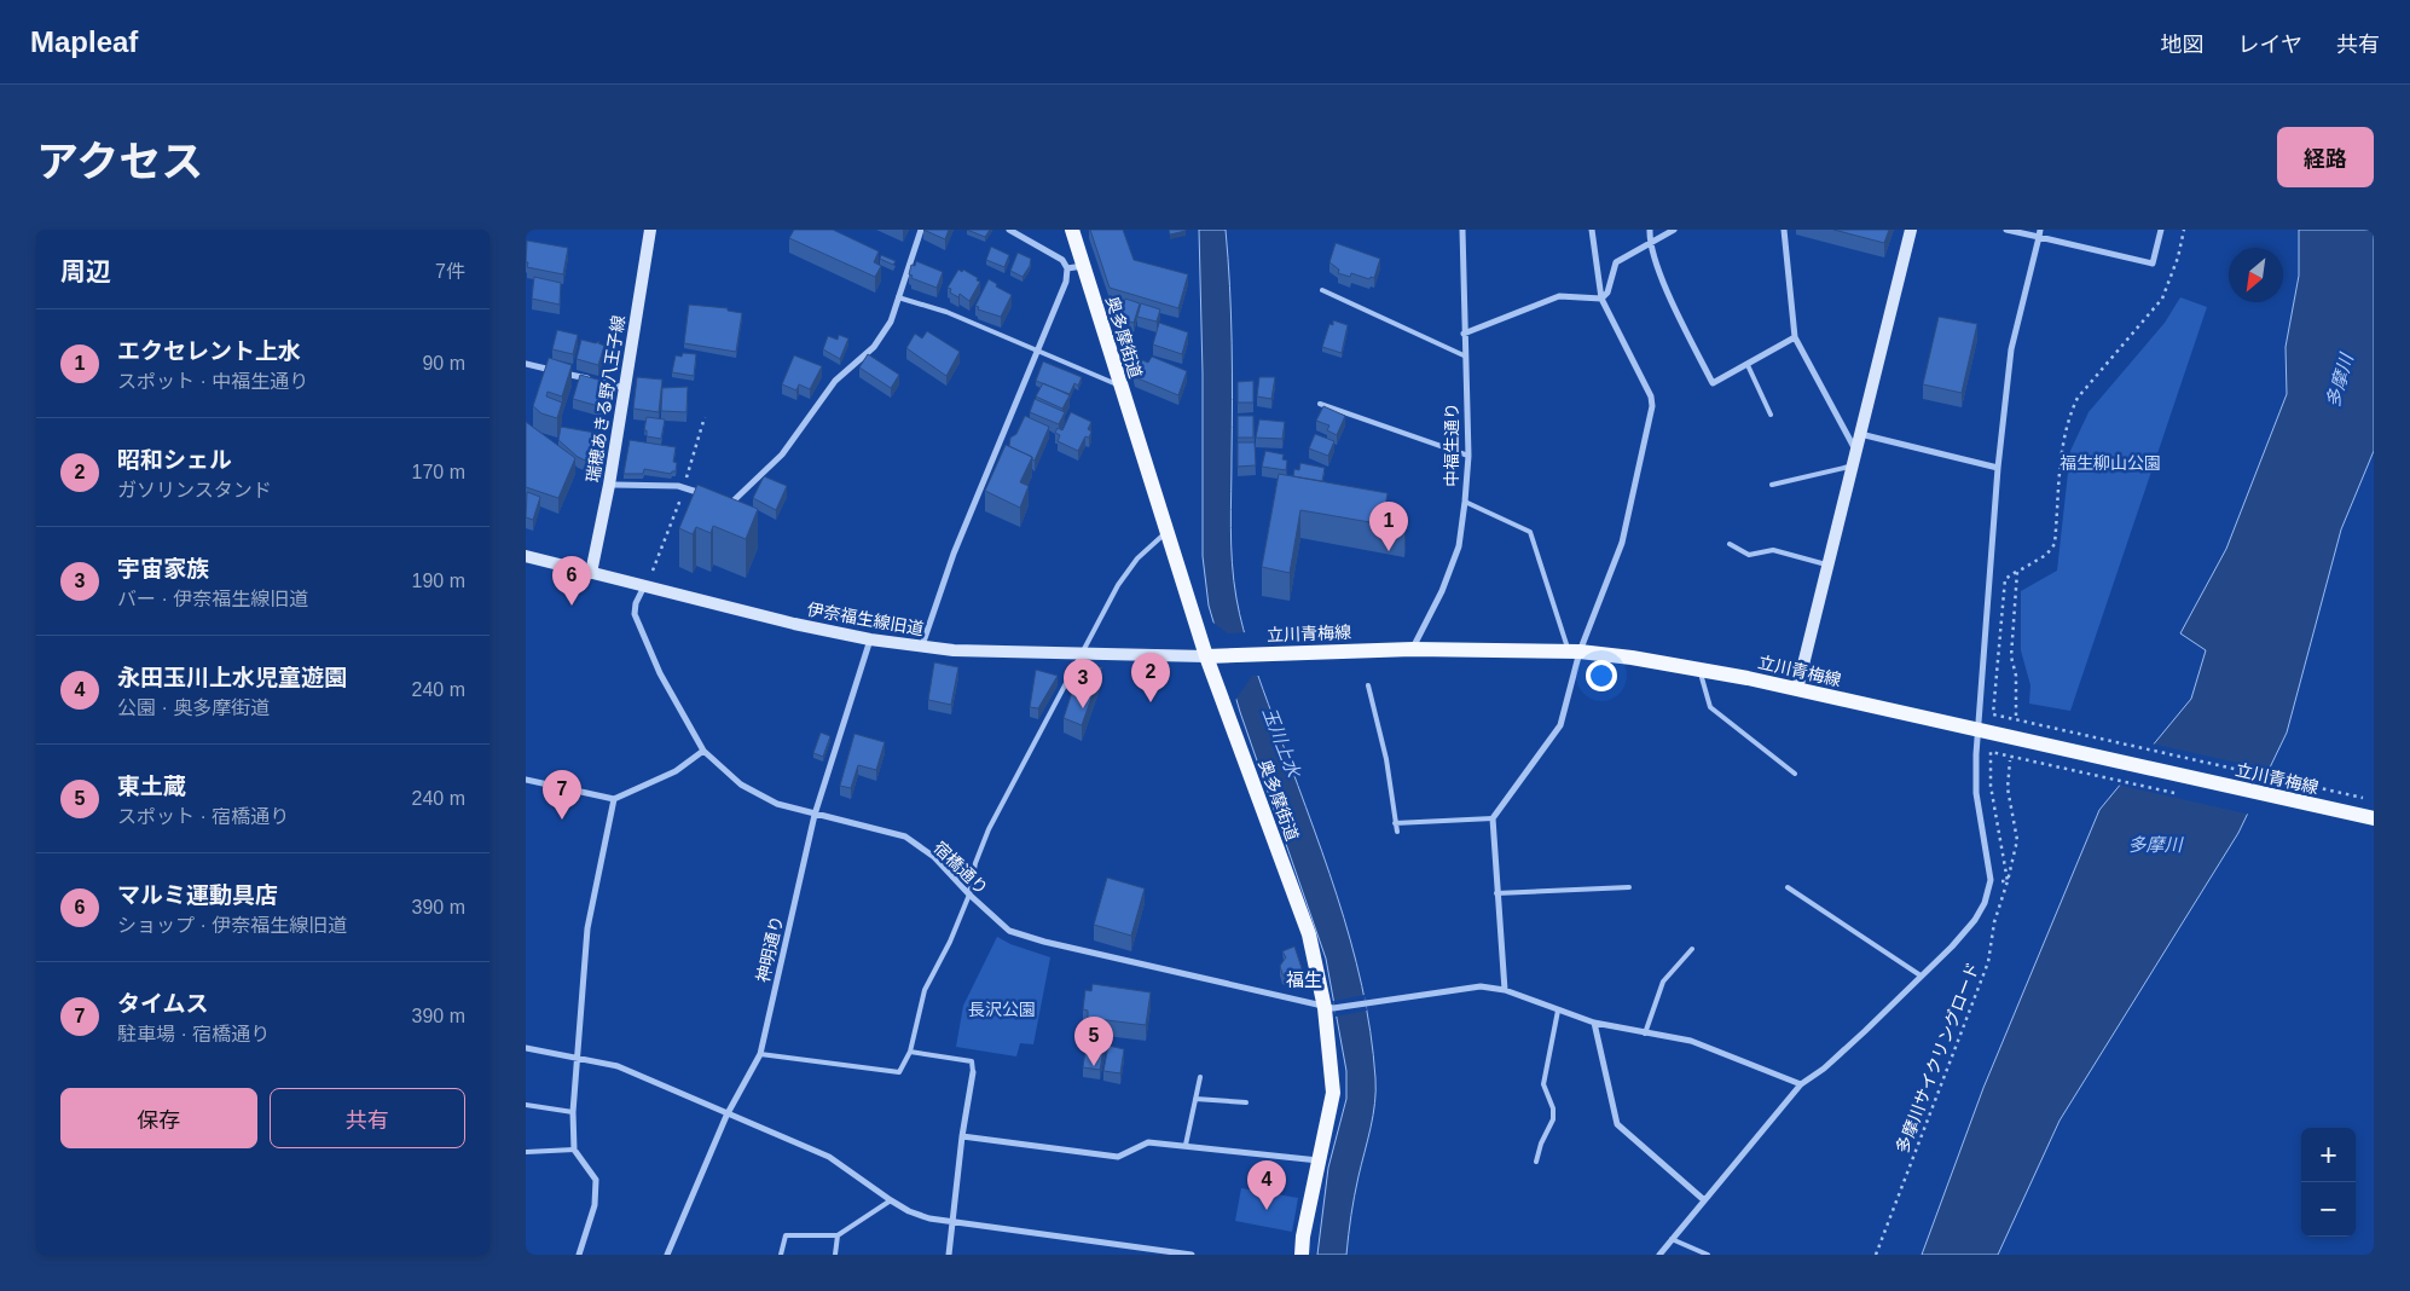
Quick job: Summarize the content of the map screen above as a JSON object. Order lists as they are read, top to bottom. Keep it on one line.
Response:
{"streets":{"main road":["奥多摩街道","立川青梅線"],"street":["瑞穂あきる野八王子線","中福生通り","伊奈福生線旧道","宿橋通り","神明通り"],"path":["多摩川サイクリングロード"]},"crossings":[["奥多摩街道","伊奈福生線旧道"],["奥多摩街道","立川青梅線"],["奥多摩街道","宿橋通り"],["瑞穂あきる野八王子線","伊奈福生線旧道"],["中福生通り","立川青梅線"],["伊奈福生線旧道","立川青梅線"],["伊奈福生線旧道","宿橋通り"],["伊奈福生線旧道","神明通り"],["宿橋通り","神明通り"]],"districts":["福生"],"water":["多摩川","玉川上水"],"parks":["福生柳山公園","長沢公園"],"north":"bottom left","page":{"header":"Mapleaf","nav":["地図","レイヤ","共有"],"title":"アクセス","buttons":["経路",["保存","共有"]],"heading":["周辺","7件"],"list":[{"mark":"1","name":"エクセレント上水","note":"スポット · 中福生通り","value":"90 m"},{"mark":"2","name":"昭和シェル","note":"ガソリンスタンド","value":"170 m"},{"mark":"3","name":"宇宙家族","note":"バー · 伊奈福生線旧道","value":"190 m"},{"mark":"4","name":"永田玉川上水児童遊園","note":"公園 · 奥多摩街道","value":"240 m"},{"mark":"5","name":"東土蔵","note":"スポット · 宿橋通り","value":"240 m"},{"mark":"6","name":"マルミ運動具店","note":"ショップ · 伊奈福生線旧道","value":"390 m"},{"mark":"7","name":"タイムス","note":"駐車場 · 宿橋通り","value":"390 m"}],"pins":["1","6","2","3","7","5","4"],"map_buttons":["+","−"]}}
